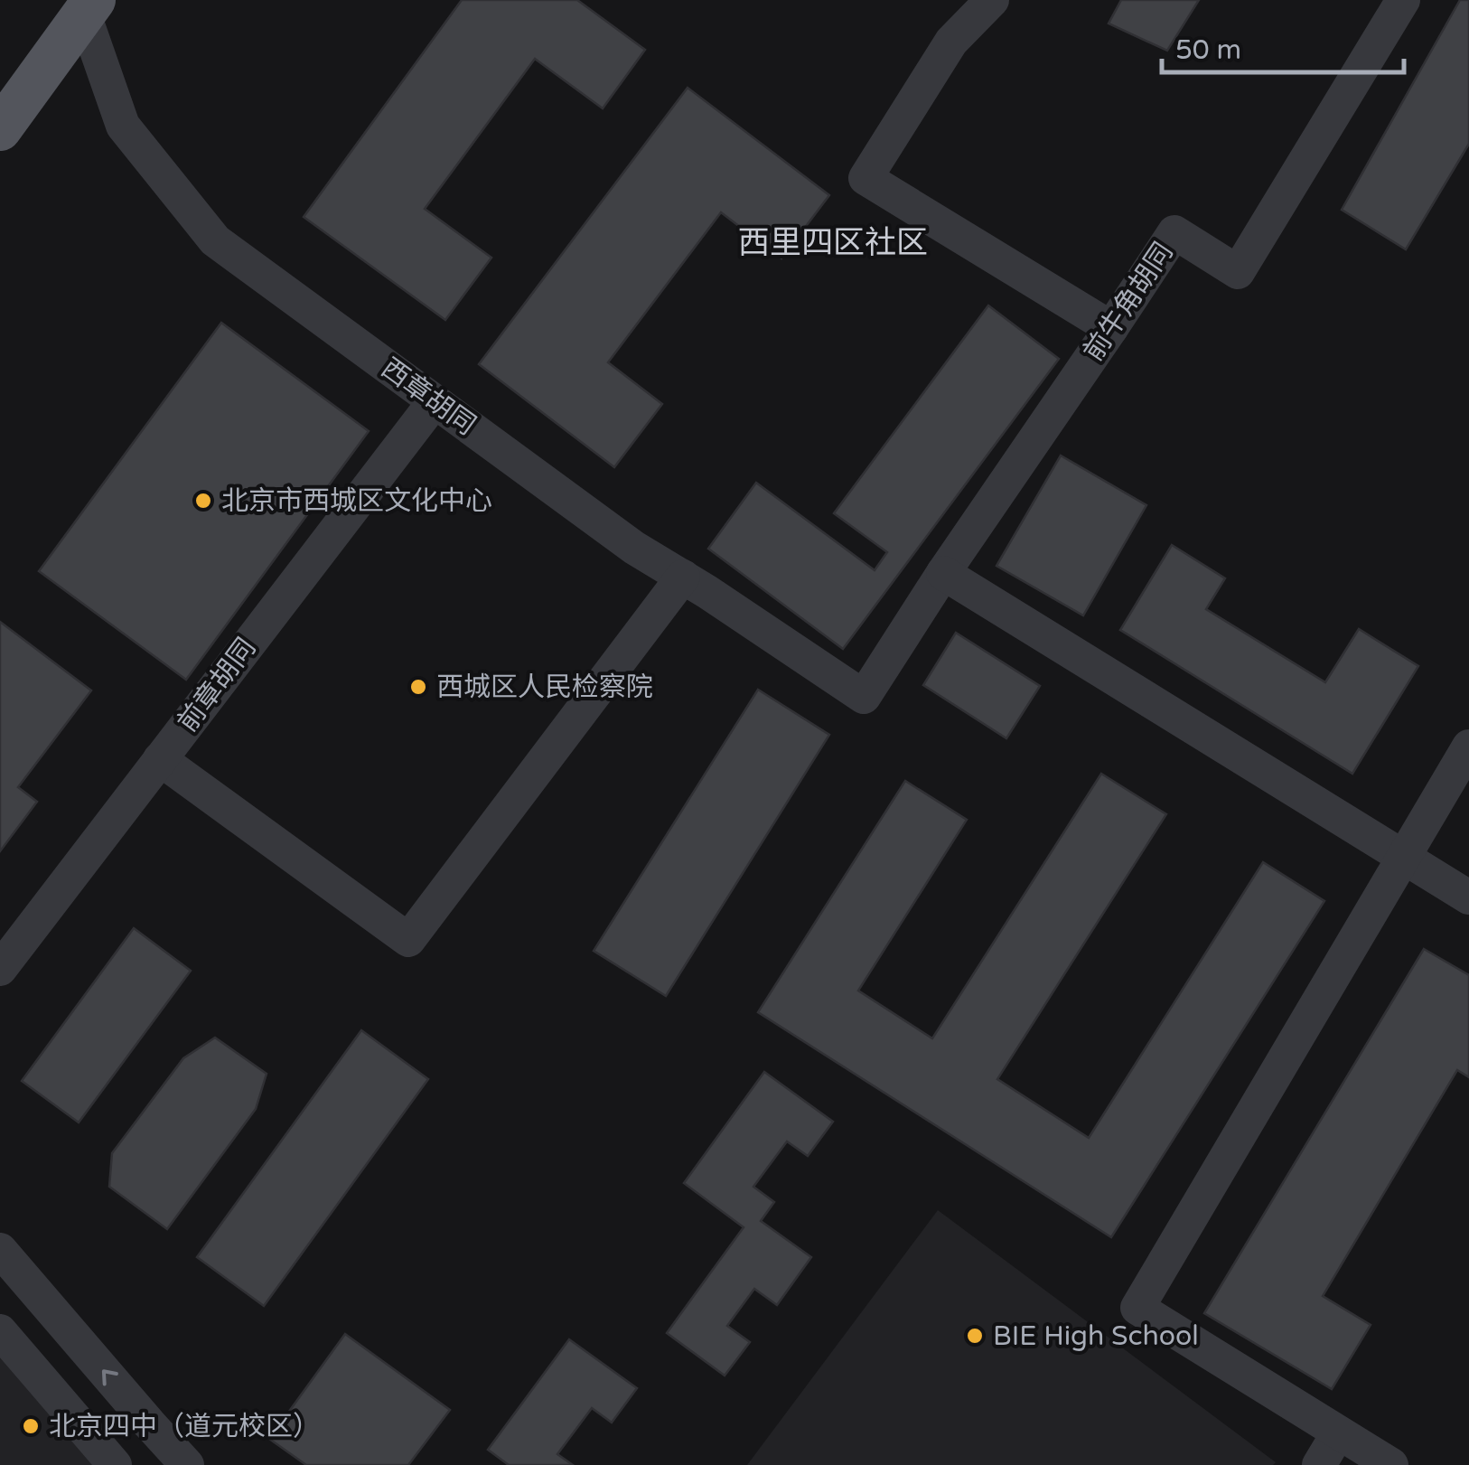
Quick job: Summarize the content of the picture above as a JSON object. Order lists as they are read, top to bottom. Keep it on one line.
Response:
{"streets":{"street":["前牛角胡同","西章胡同","前章胡同"]},"crossings":[["前牛角胡同","西章胡同"],["西章胡同","前章胡同"]],"districts":["西里四区社区"],"places":["北京市西城区文化中心","西城区人民检察院","BIE High School","北京四中（道元校区）"],"scale_bar":"50 m"}
